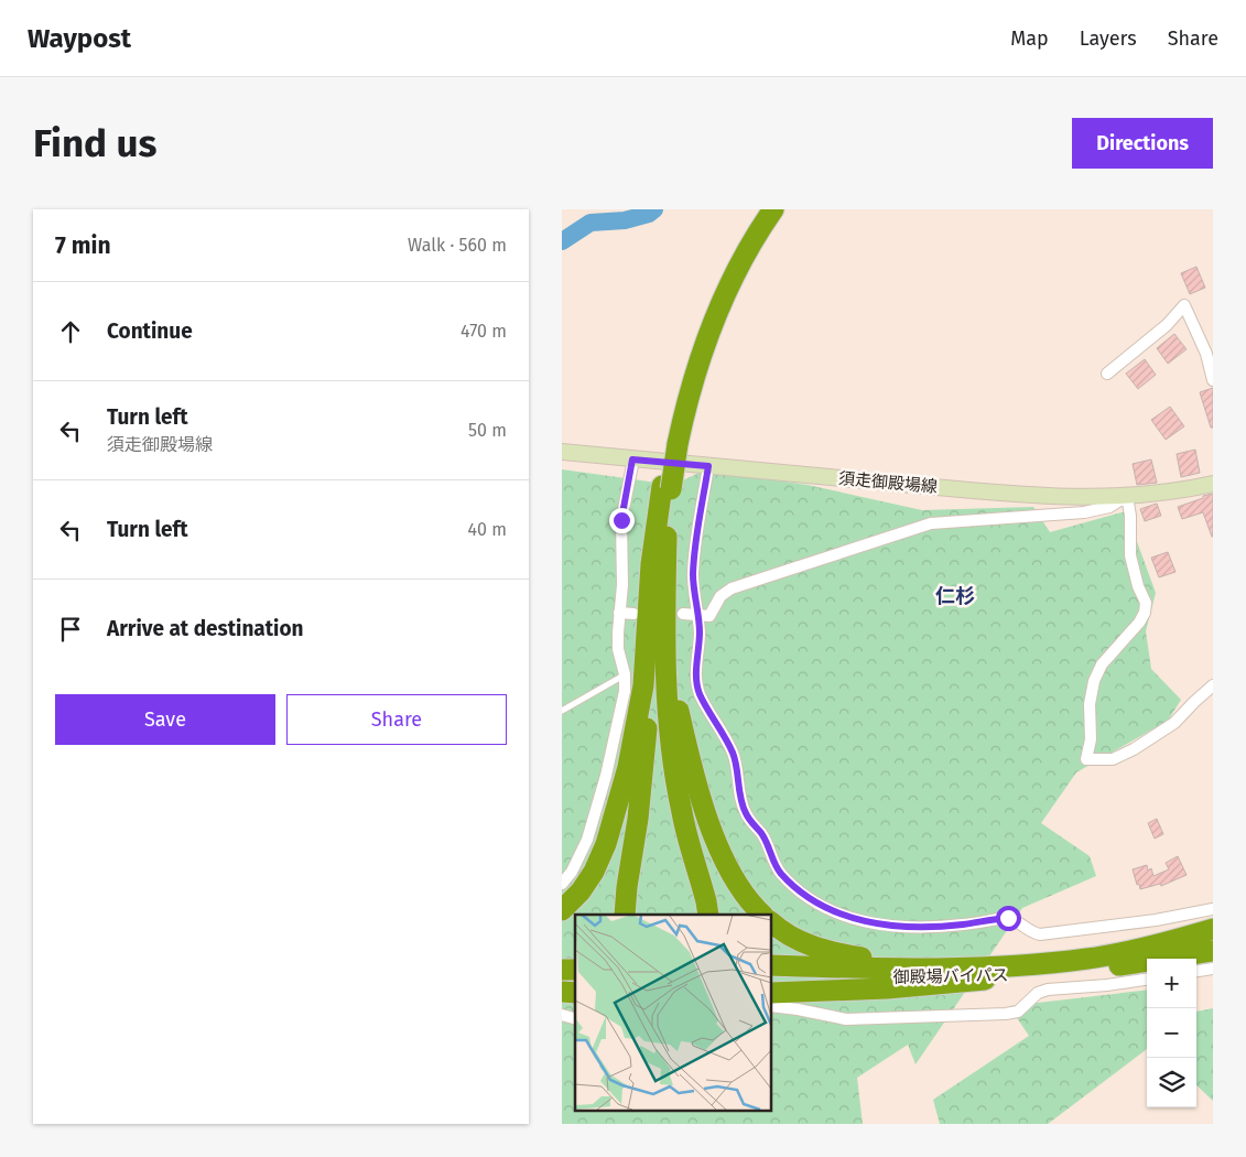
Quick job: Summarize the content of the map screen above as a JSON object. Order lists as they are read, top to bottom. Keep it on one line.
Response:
{"streets":{"highway":["御殿場バイパス"],"main road":["須走御殿場線"]},"districts":["仁杉"],"page":{"header":"Waypost","nav":["Map","Layers","Share"],"buttons":["Directions",["Save","Share"]],"title":"Find us","heading":["7 min","Walk · 560 m"],"list":[["Continue","470 m"],["Turn left","須走御殿場線","50 m"],["Turn left","40 m"],"Arrive at destination"],"map_buttons":["+","−"]}}
